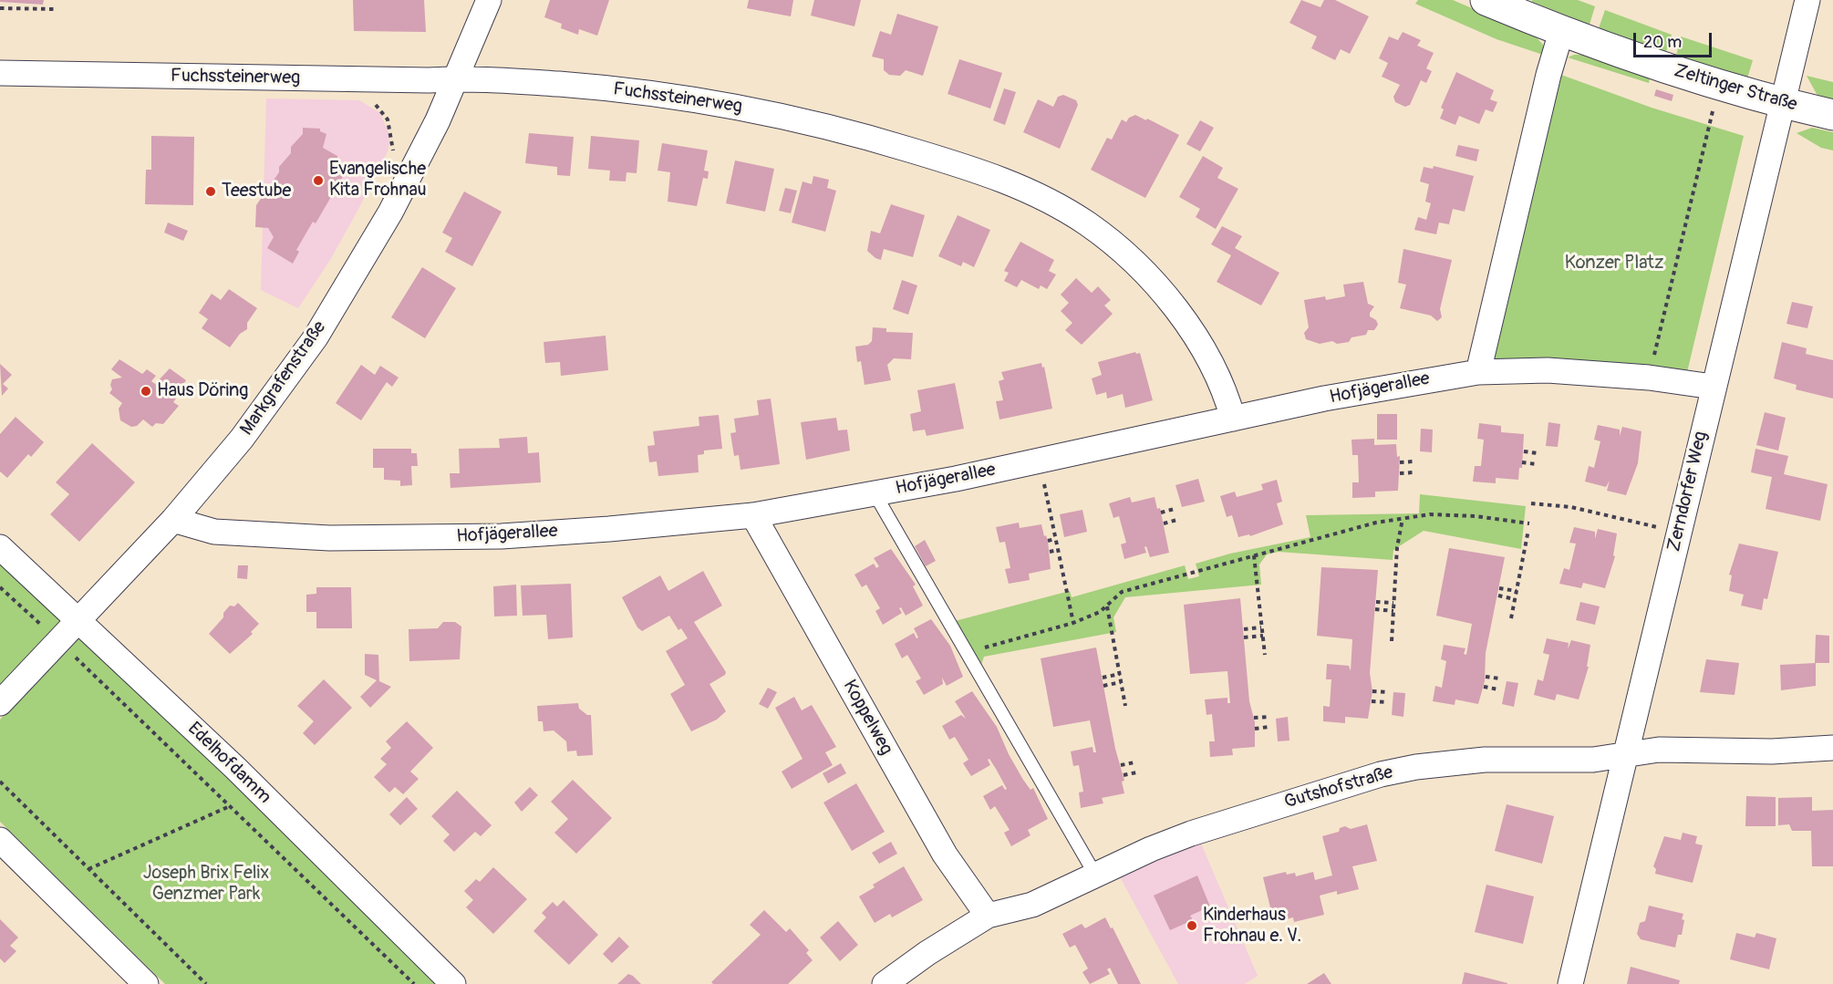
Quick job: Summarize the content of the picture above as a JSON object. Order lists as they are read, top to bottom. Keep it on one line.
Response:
{"streets":{"street":["Fuchssteinerweg","Zeltinger Straße","Markgrafenstraße","Hofjägerallee","Zerndorfer Weg","Koppelweg","Edelhofdamm","Gutshofstraße"]},"crossings":[["Fuchssteinerweg","Markgrafenstraße"],["Fuchssteinerweg","Hofjägerallee"],["Zeltinger Straße","Zerndorfer Weg"],["Markgrafenstraße","Hofjägerallee"],["Markgrafenstraße","Edelhofdamm"],["Hofjägerallee","Zerndorfer Weg"],["Hofjägerallee","Koppelweg"],["Zerndorfer Weg","Gutshofstraße"],["Koppelweg","Gutshofstraße"]],"parks":["Konzer Platz","Joseph Brix Felix Genzmer Park"],"places":["Evangelische Kita Frohnau","Teestube","Haus Döring","Kinderhaus Frohnau e. V."],"scale_bar":"20 m"}
